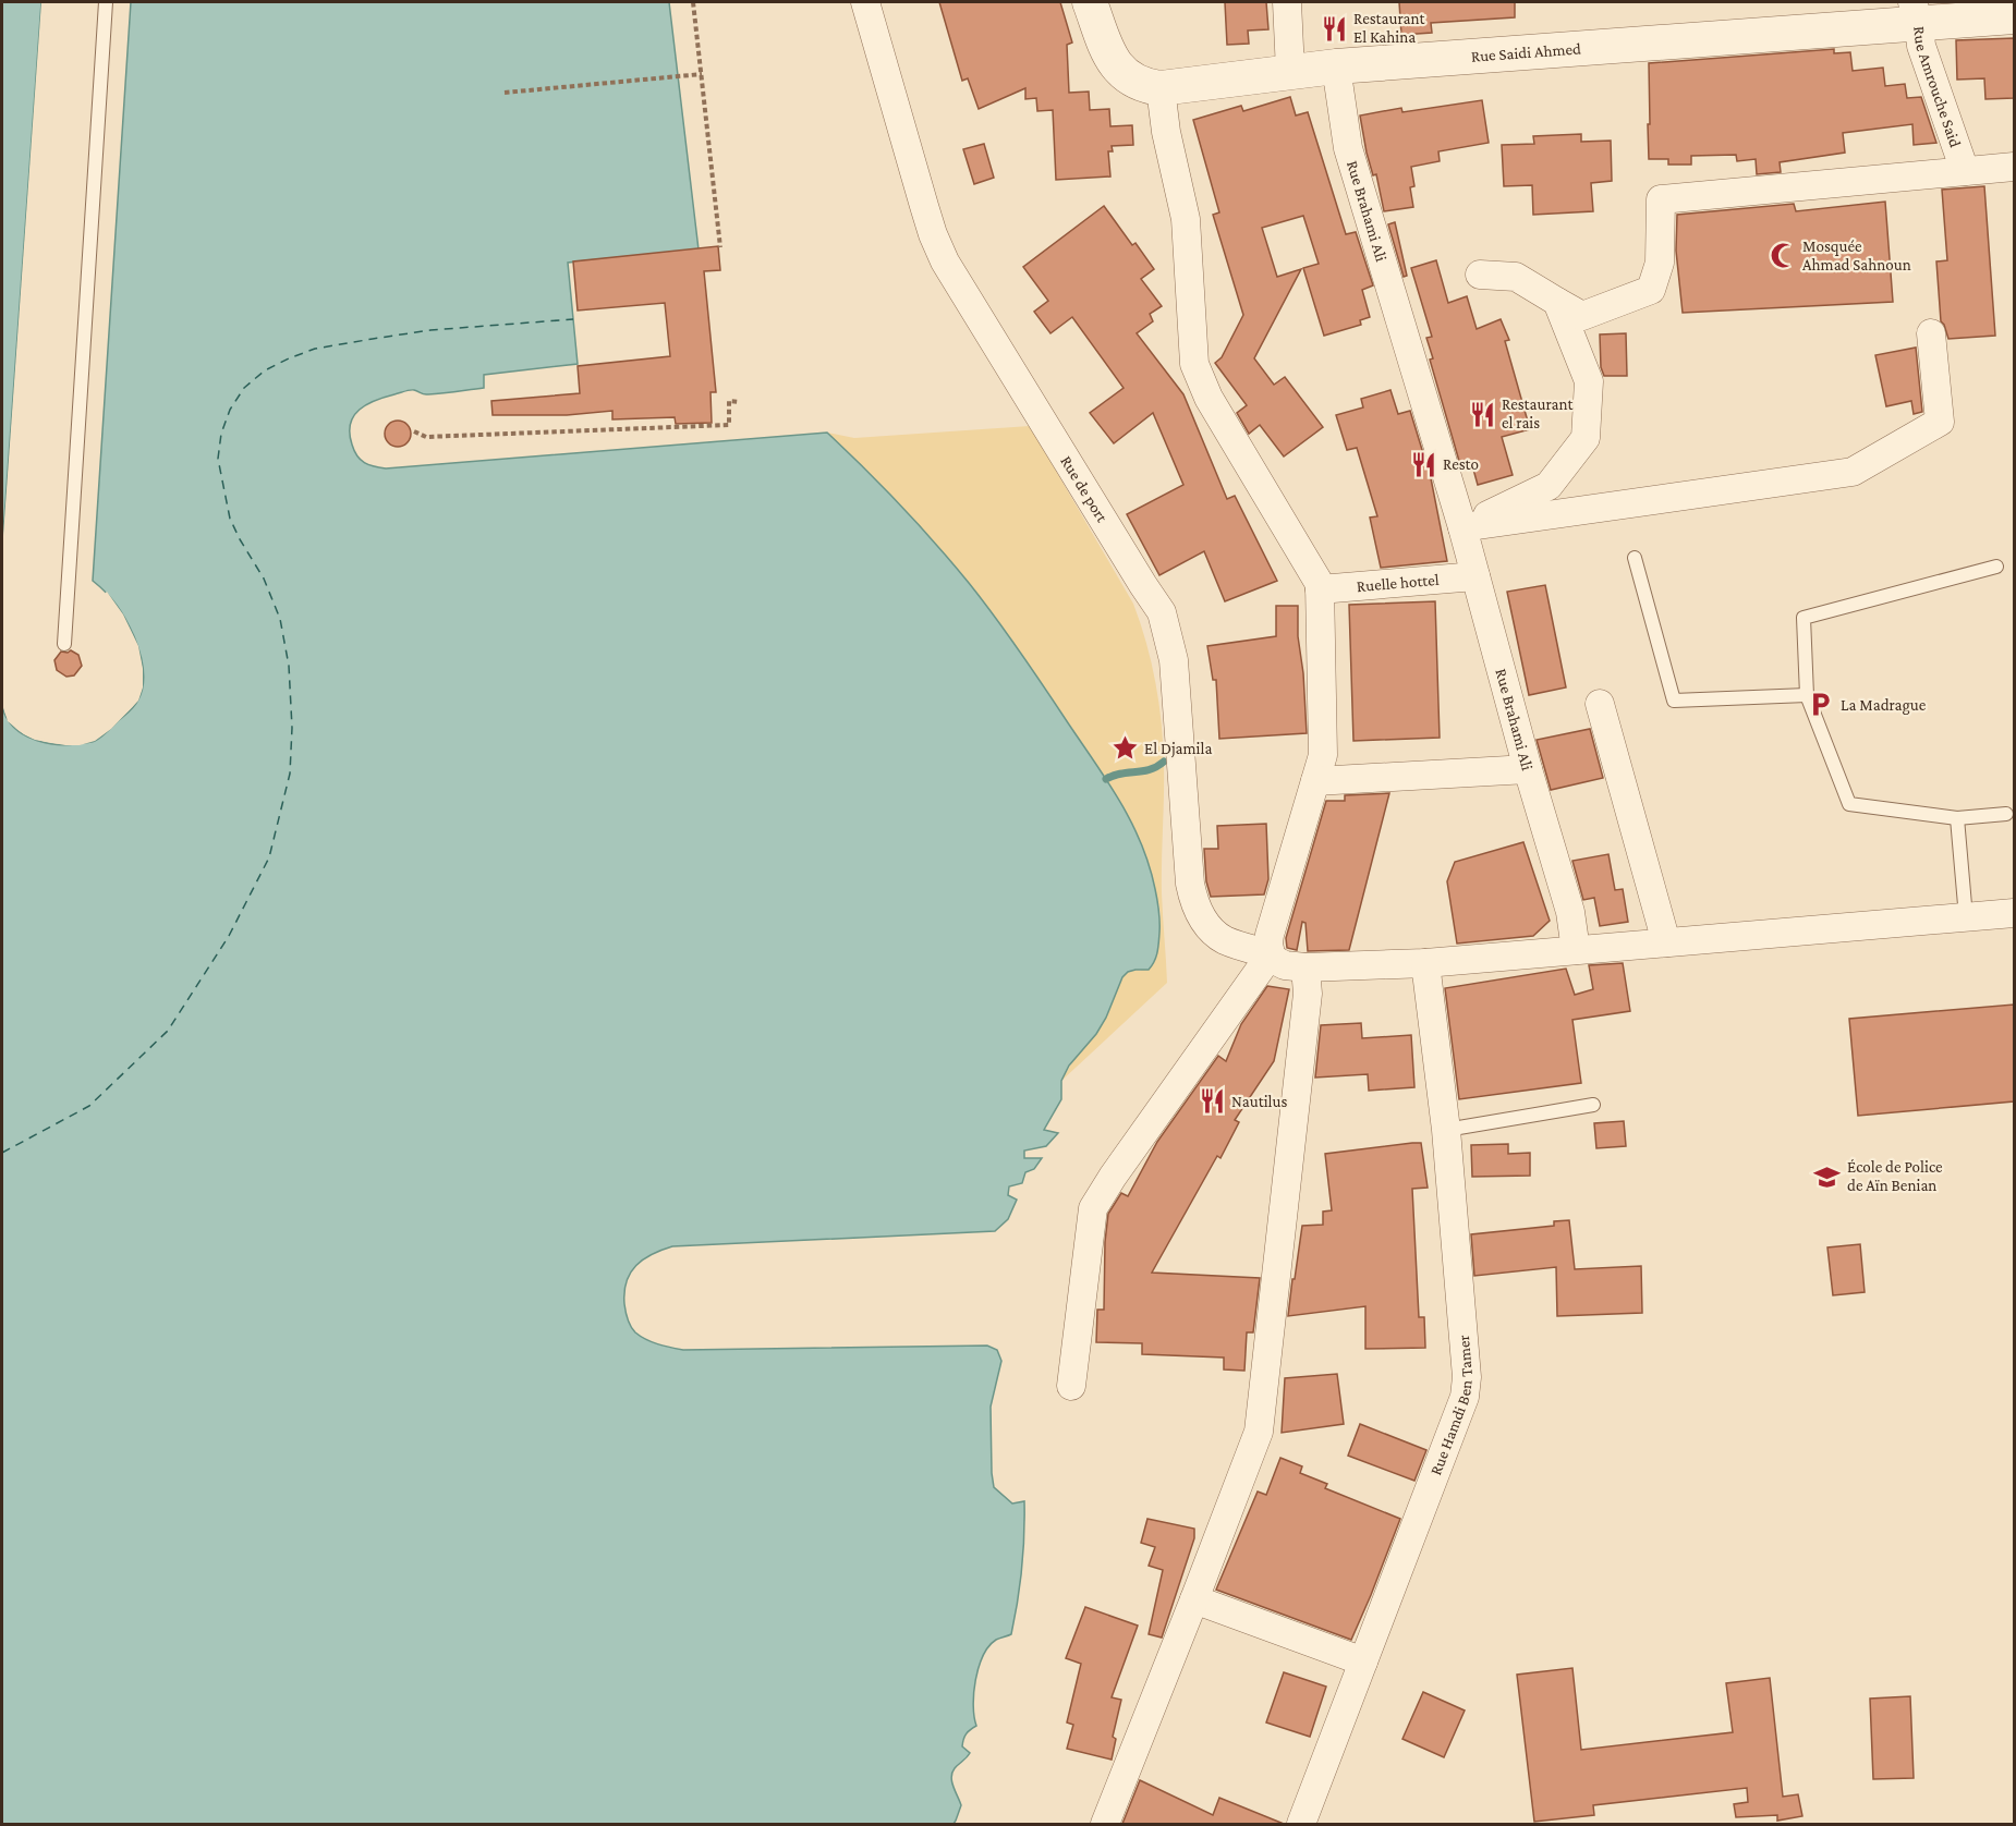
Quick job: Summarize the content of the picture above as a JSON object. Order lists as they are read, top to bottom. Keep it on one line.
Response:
{"streets":{"street":["Rue Saidi Ahmed","Rue Amrouche Said","Rue Brahami Ali","Rue de port","Ruelle hottel","Rue Hamdi Ben Tamer"]},"crossings":[["Rue Saidi Ahmed","Rue Amrouche Said"],["Rue Saidi Ahmed","Rue Brahami Ali"],["Rue Brahami Ali","Rue de port"],["Rue Brahami Ali","Ruelle hottel"],["Rue de port","Rue Hamdi Ben Tamer"]],"places":{"restaurant":["Restaurant El Kahina","Restaurant el rais","Resto","Nautilus"],"mosque":["Mosquée Ahmad Sahnoun"],"parking":["La Madrague"],"place":["El Djamila"],"school or university":["École de Police de Aïn Benian"]}}
